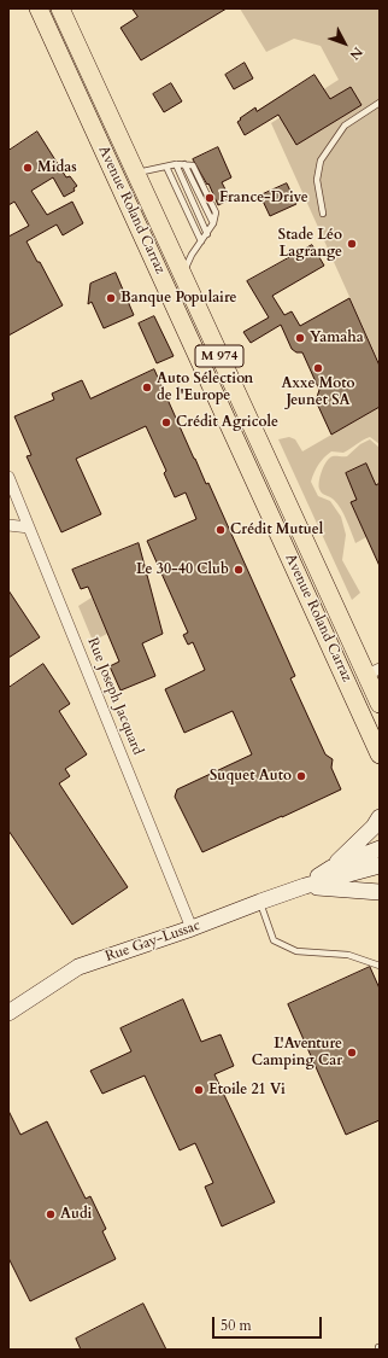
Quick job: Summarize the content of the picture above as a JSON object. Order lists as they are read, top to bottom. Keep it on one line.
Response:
{"streets":{"main road":["Avenue Roland Carraz","M 974","Rue Gay-Lussac"],"street":["Rue Joseph Jacquard"]},"crossings":[["Rue Joseph Jacquard","Rue Gay-Lussac"]],"places":["Midas","France-Drive","Stade Léo Lagrange","Banque Populaire","Yamaha","Axxe Moto Jeunet SA","Auto Sélection de l'Europe","Crédit Agricole","Crédit Mutuel","Le 30-40 Club","Suquet Auto","L'Aventure Camping Car","Etoile 21 Vi","Audi"],"scale_bar":"50 m","north":"bottom right"}
